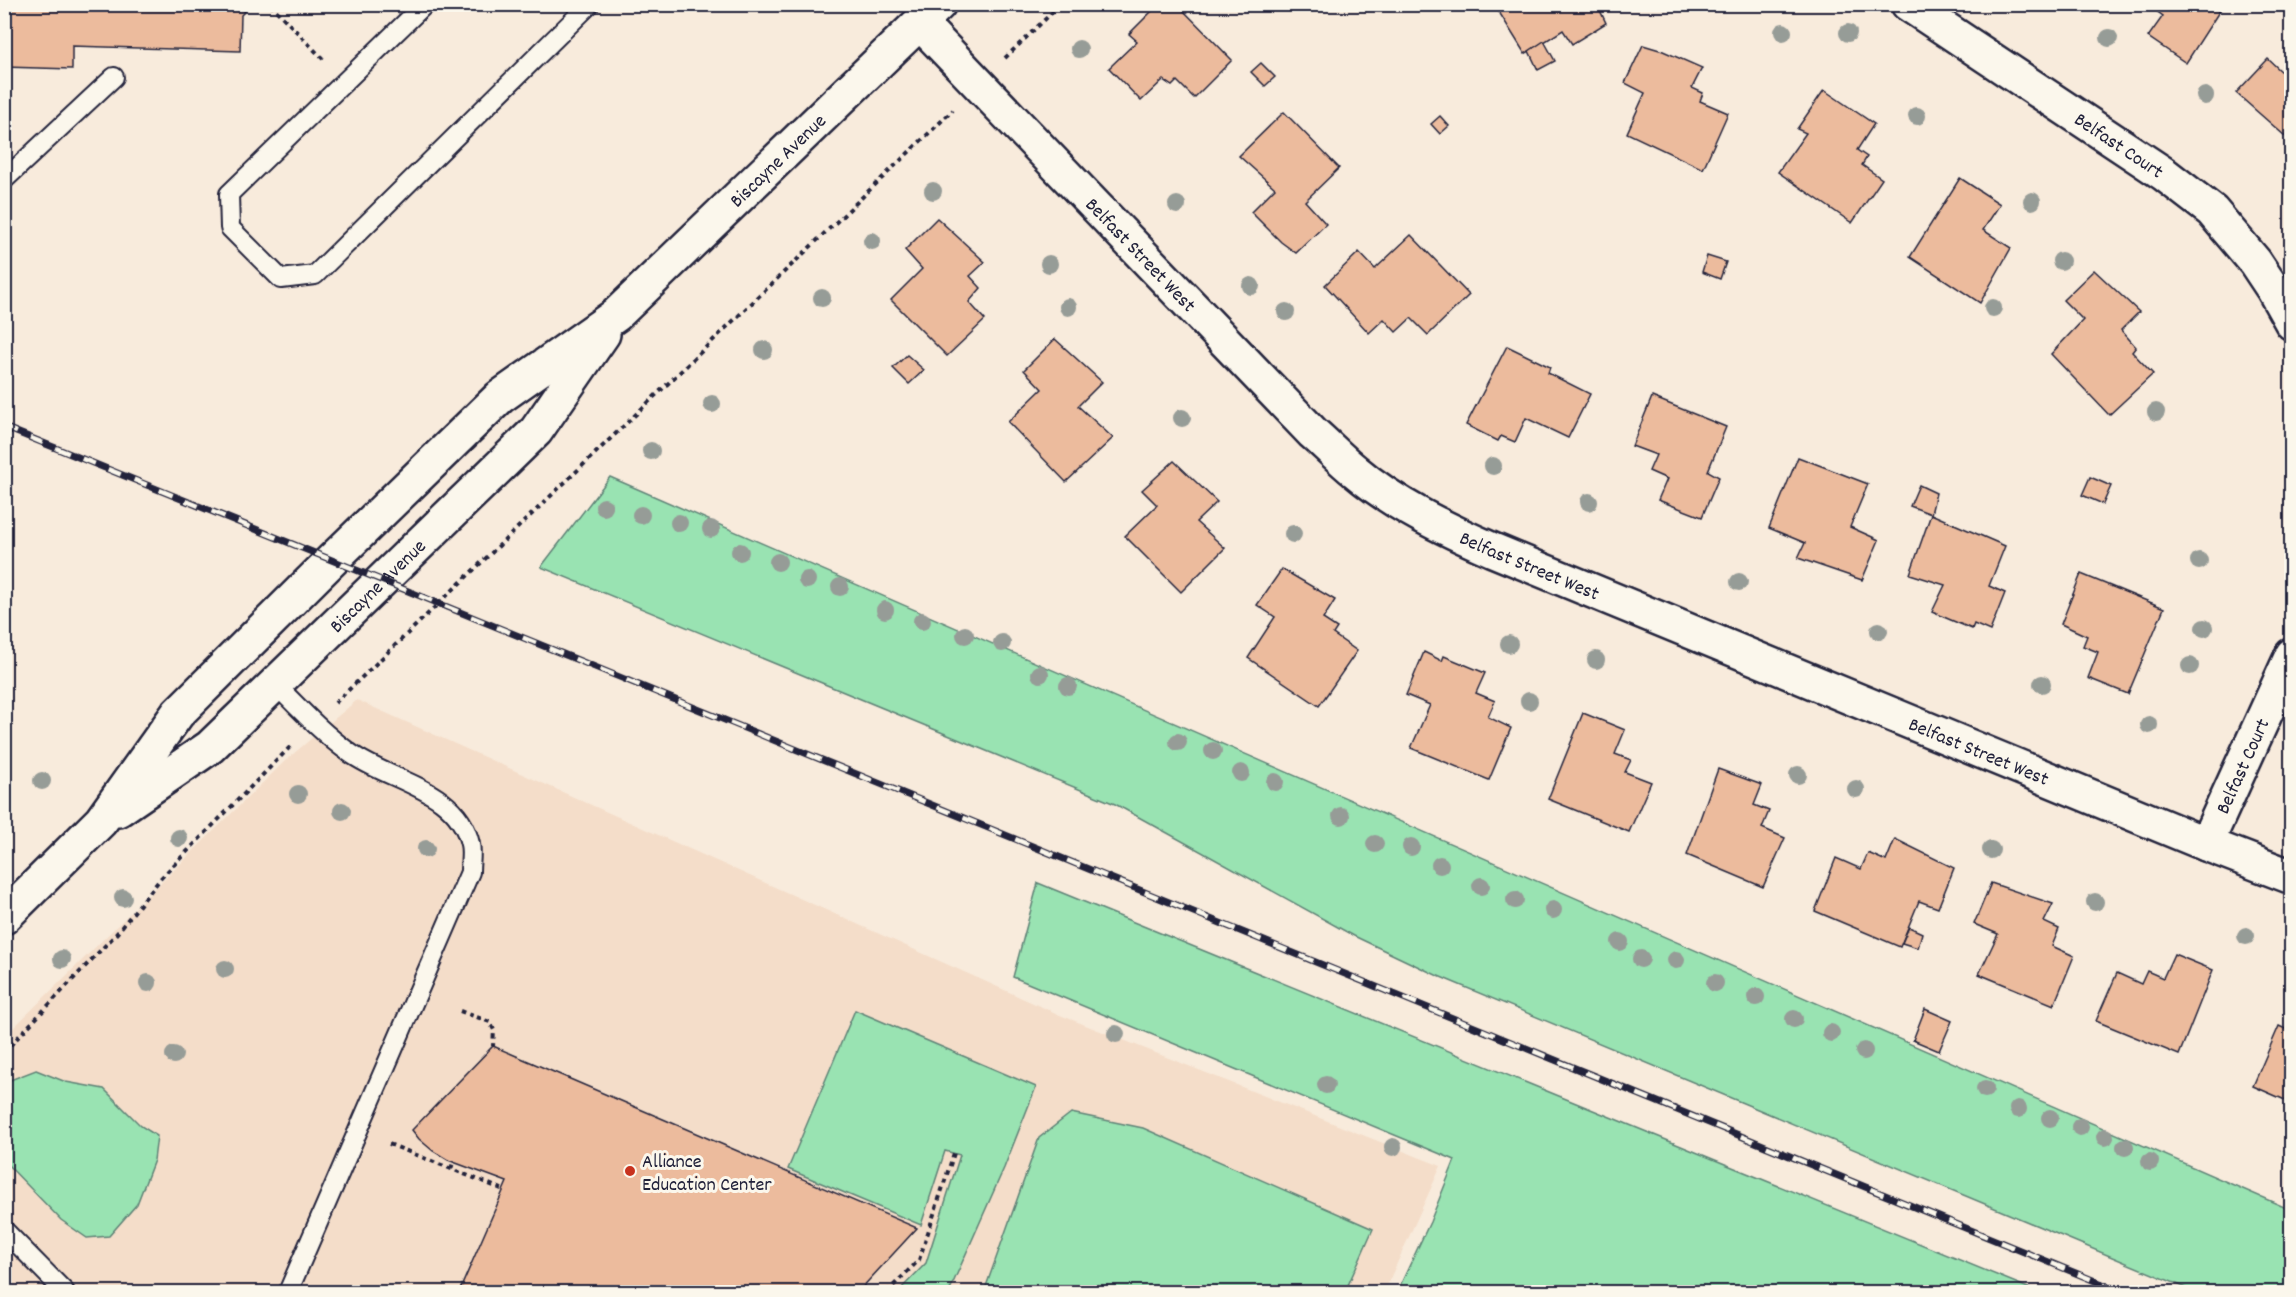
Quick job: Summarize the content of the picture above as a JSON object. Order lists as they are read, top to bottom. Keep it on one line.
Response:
{"streets":{"street":["Belfast Court","Biscayne Avenue","Belfast Street West"]},"crossings":[["Belfast Court","Belfast Street West"],["Biscayne Avenue","Belfast Street West"]],"places":["Alliance Education Center"]}
